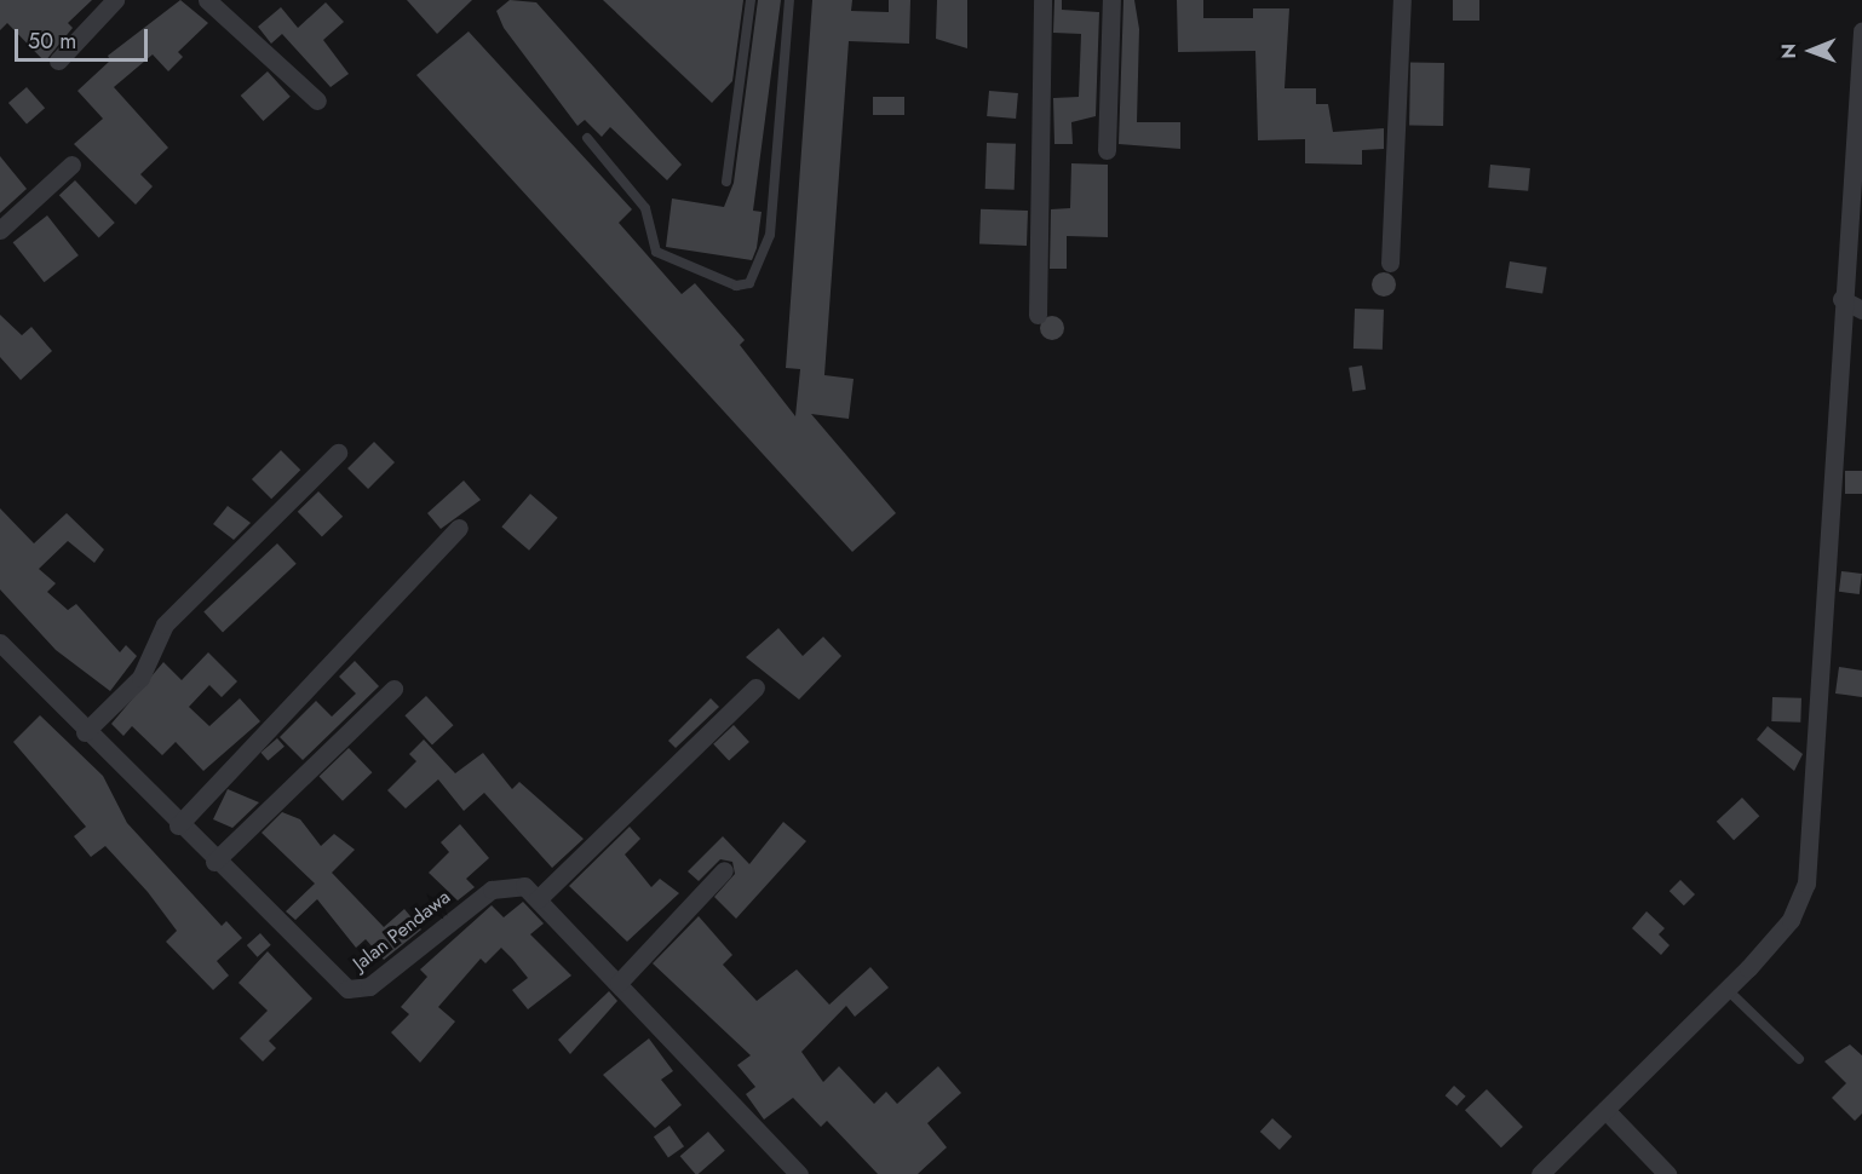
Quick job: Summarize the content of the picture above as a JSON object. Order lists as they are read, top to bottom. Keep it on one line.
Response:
{"streets":{"street":["Jalan Pendawa"]},"scale_bar":"50 m","north":"left"}
